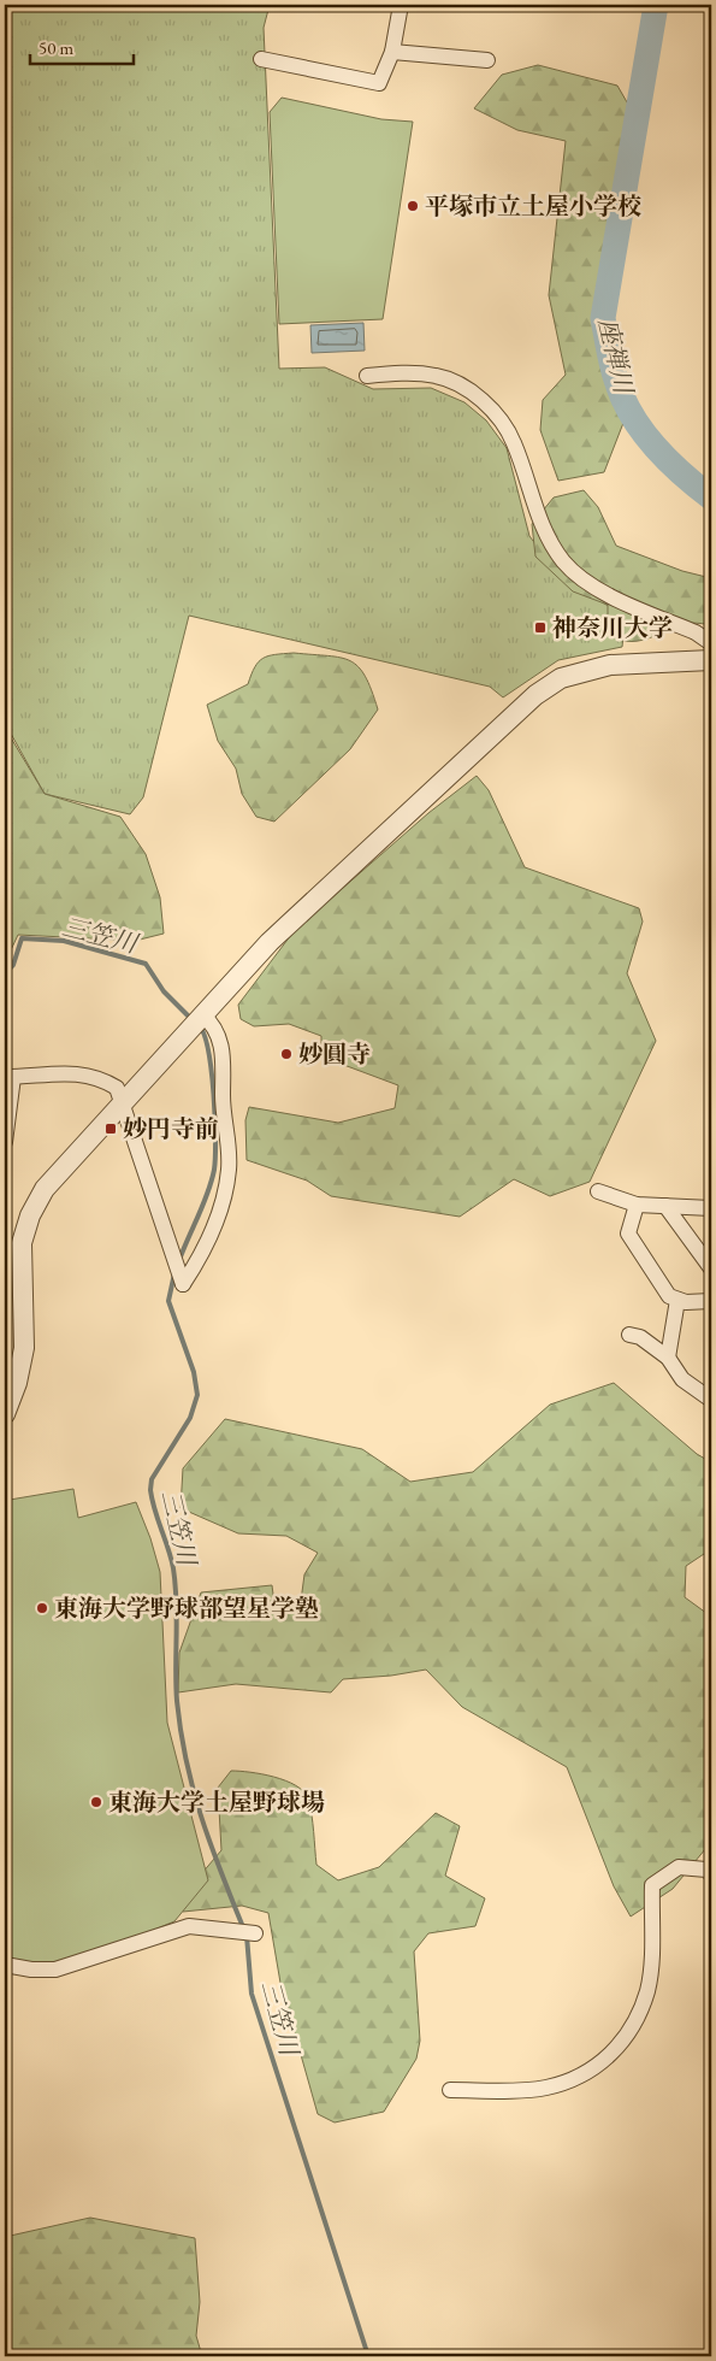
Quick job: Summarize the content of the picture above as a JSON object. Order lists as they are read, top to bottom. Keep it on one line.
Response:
{"water":["座禅川","三笠川"],"places":{"other":["平塚市立土屋小学校","妙圓寺","東海大学野球部望星学塾","東海大学土屋野球場"],"transit":["神奈川大学","妙円寺前"]},"scale_bar":"50 m"}
